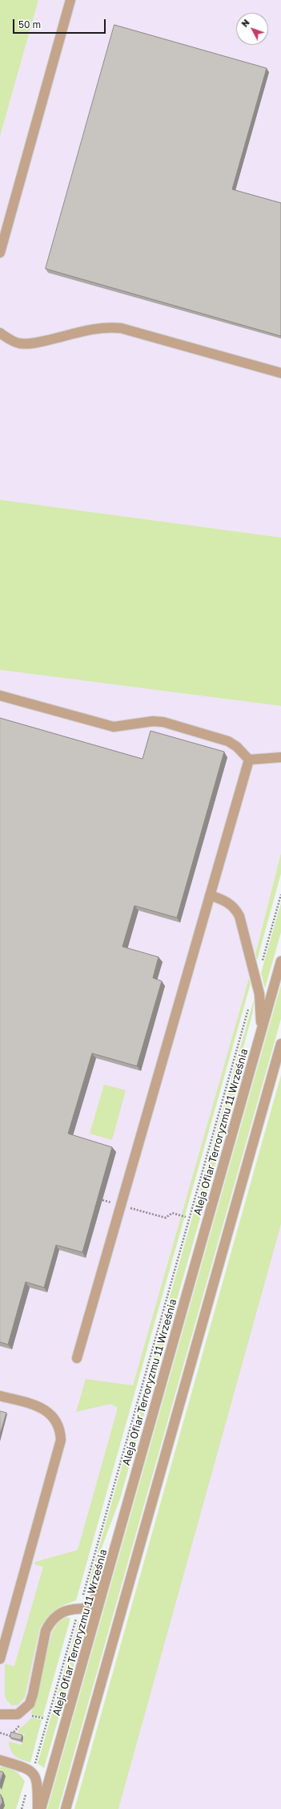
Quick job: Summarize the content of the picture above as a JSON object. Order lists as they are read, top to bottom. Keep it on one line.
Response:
{"streets":{"street":["Aleja Ofiar Terroryzmu 11 Września"]},"scale_bar":"50 m","north":"top left"}
